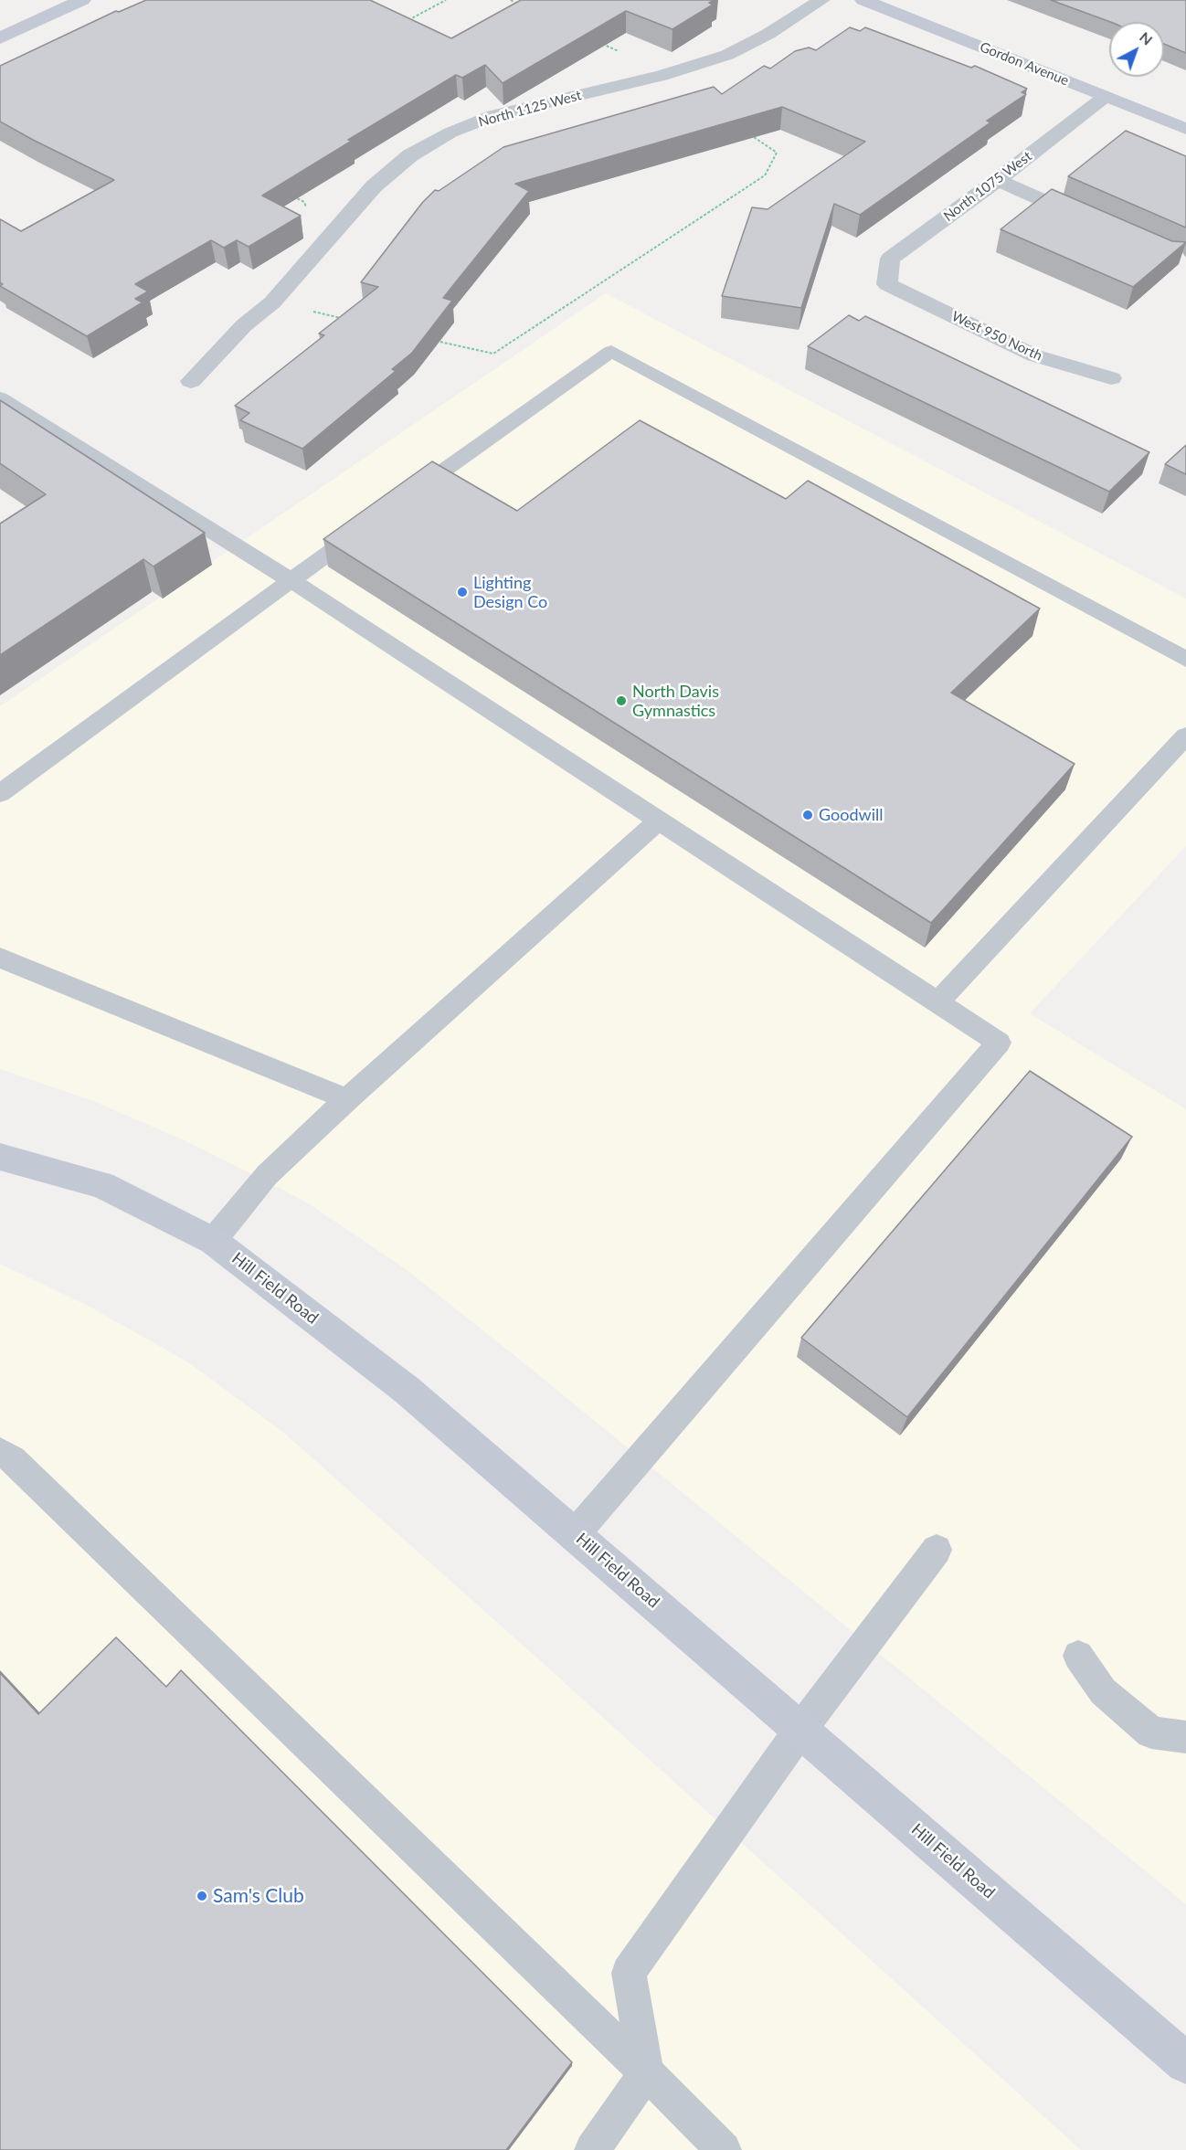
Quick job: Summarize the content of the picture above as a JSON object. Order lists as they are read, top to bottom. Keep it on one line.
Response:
{"streets":{"main road":["Gordon Avenue","Hill Field Road"],"street":["North 1125 West","North 1075 West","West 950 North"]},"crossings":[["Gordon Avenue","North 1075 West"],["North 1075 West","West 950 North"]],"places":["Lighting Design Co","North Davis Gymnastics","Goodwill","Sam's Club"],"north":"top right"}
